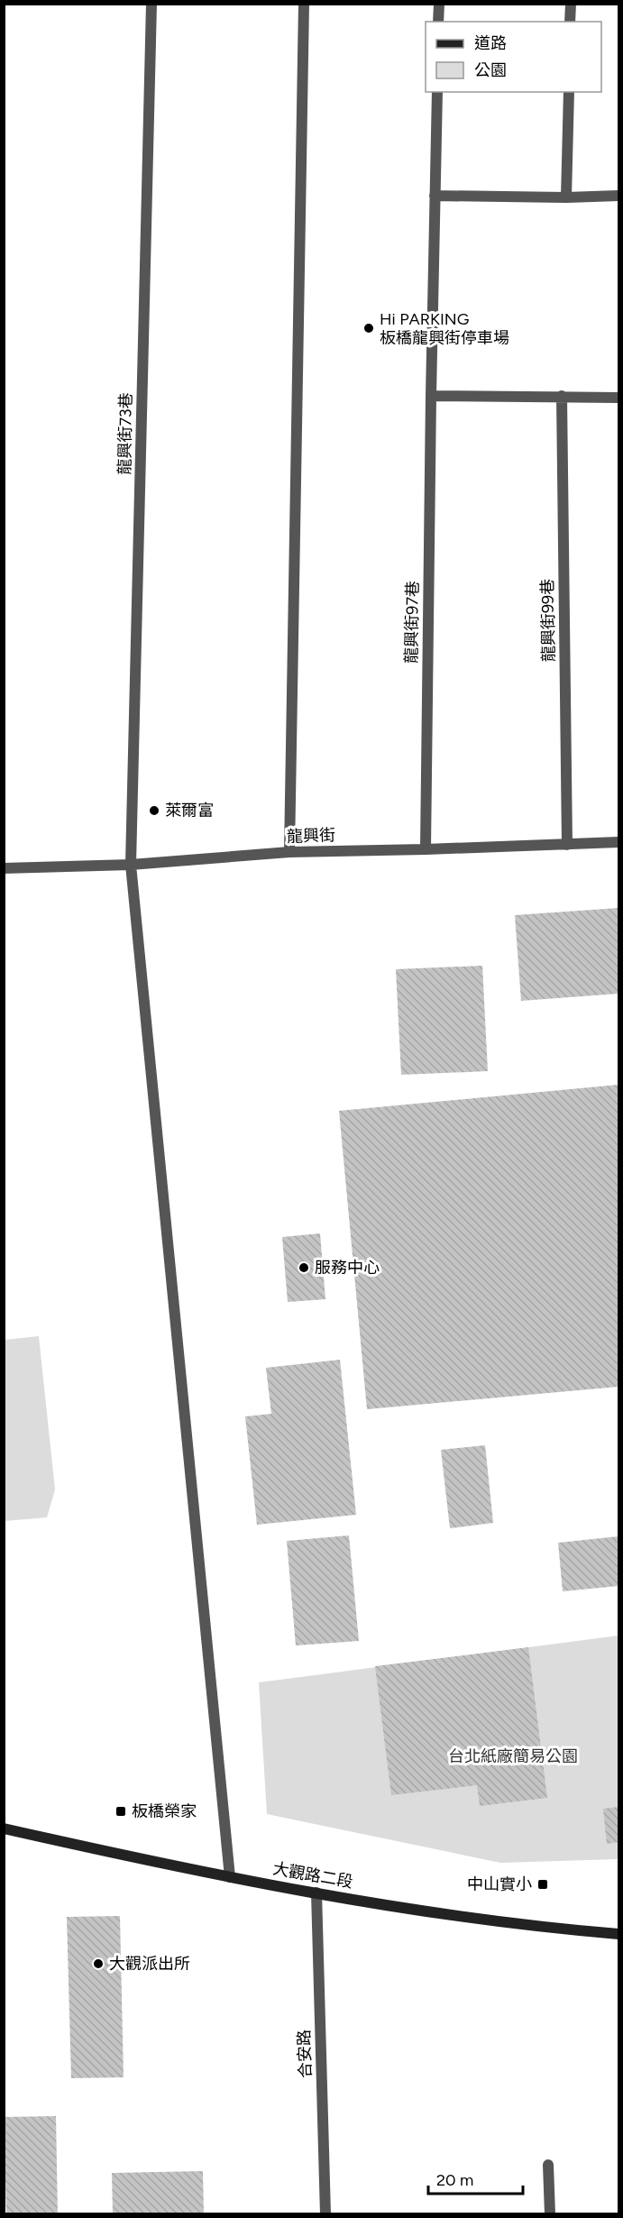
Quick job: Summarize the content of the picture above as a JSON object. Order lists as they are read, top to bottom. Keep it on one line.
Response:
{"streets":{"main road":["大觀路二段"],"street":["龍興街73巷","龍興街99巷","龍興街97巷","龍興街","合安路"]},"crossings":[["龍興街73巷","龍興街"],["龍興街73巷","大觀路二段"],["龍興街99巷","龍興街"],["龍興街97巷","龍興街"],["大觀路二段","合安路"]],"parks":["台北紙廠簡易公園"],"places":{"other":["Hi PARKING 板橋龍興街停車場","萊爾富","服務中心","大觀派出所"],"transit":["板橋榮家","中山實小"]},"legend":["道路","公園"],"scale_bar":"20 m"}
